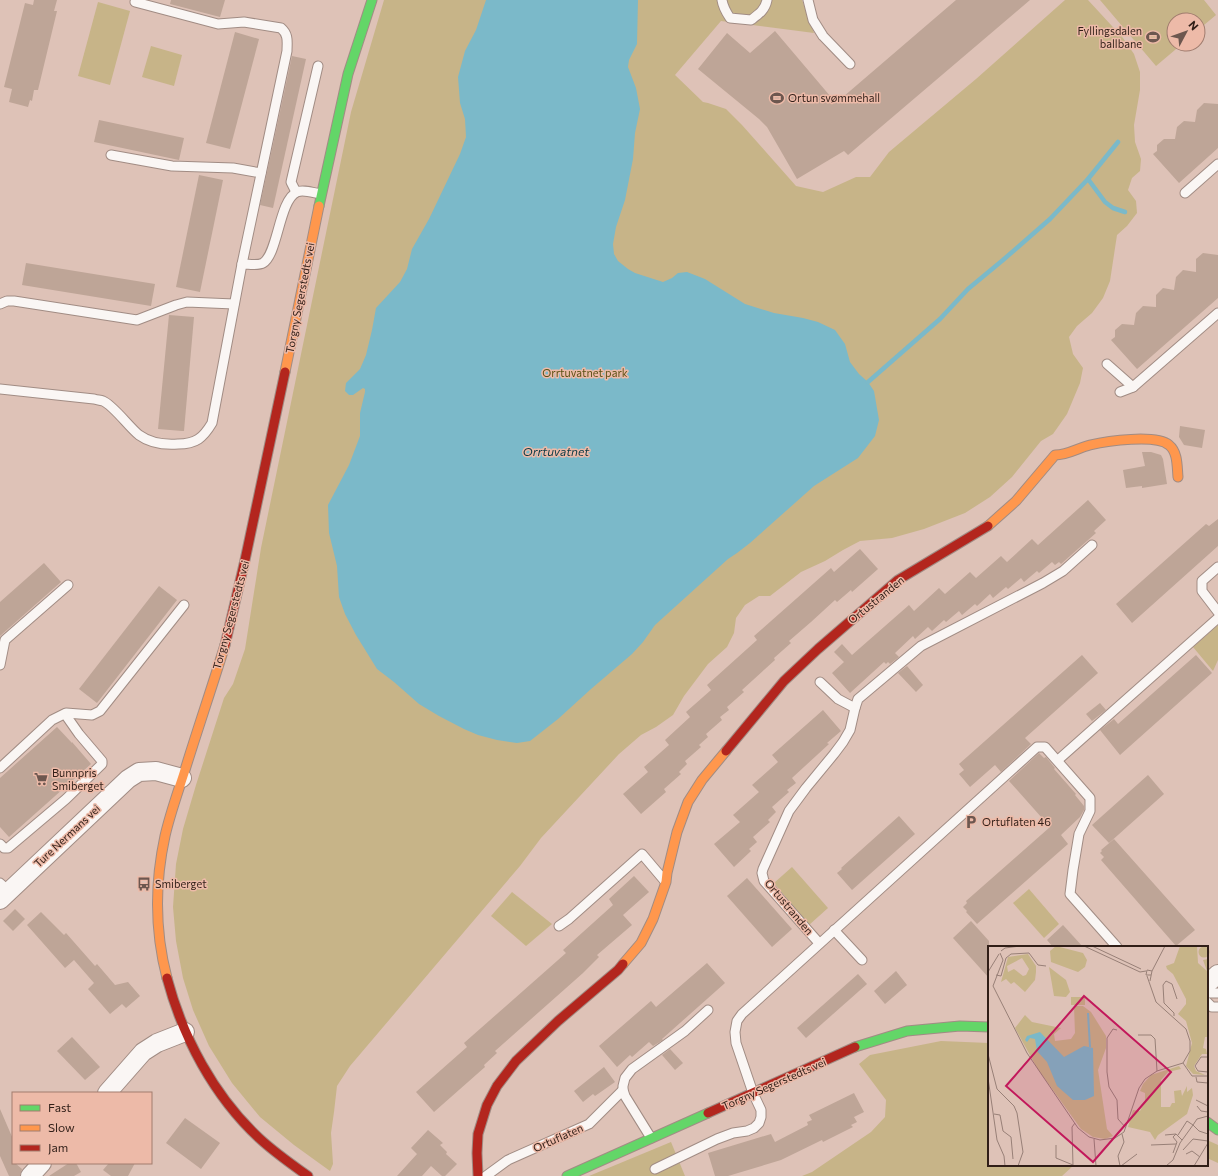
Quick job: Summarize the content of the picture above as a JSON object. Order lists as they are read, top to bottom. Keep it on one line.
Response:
{"streets":{"main road":["Torgny Segerstedts vei","Ortustranden"],"street":["Ture Nermans vei"],"lane":["Ortuflaten"]},"crossings":[["Torgny Segerstedts vei","Ture Nermans vei"]],"water":["Orrtuvatnet"],"parks":["Orrtuvatnet park"],"places":{"sports":["Fyllingsdalen ballbane","Ortun svømmehall"],"supermarket":["Bunnpris Smiberget"],"parking":["Ortuflaten 46"],"bus stop":["Smiberget"]},"legend":["Fast","Slow","Jam"],"north":"top right"}
